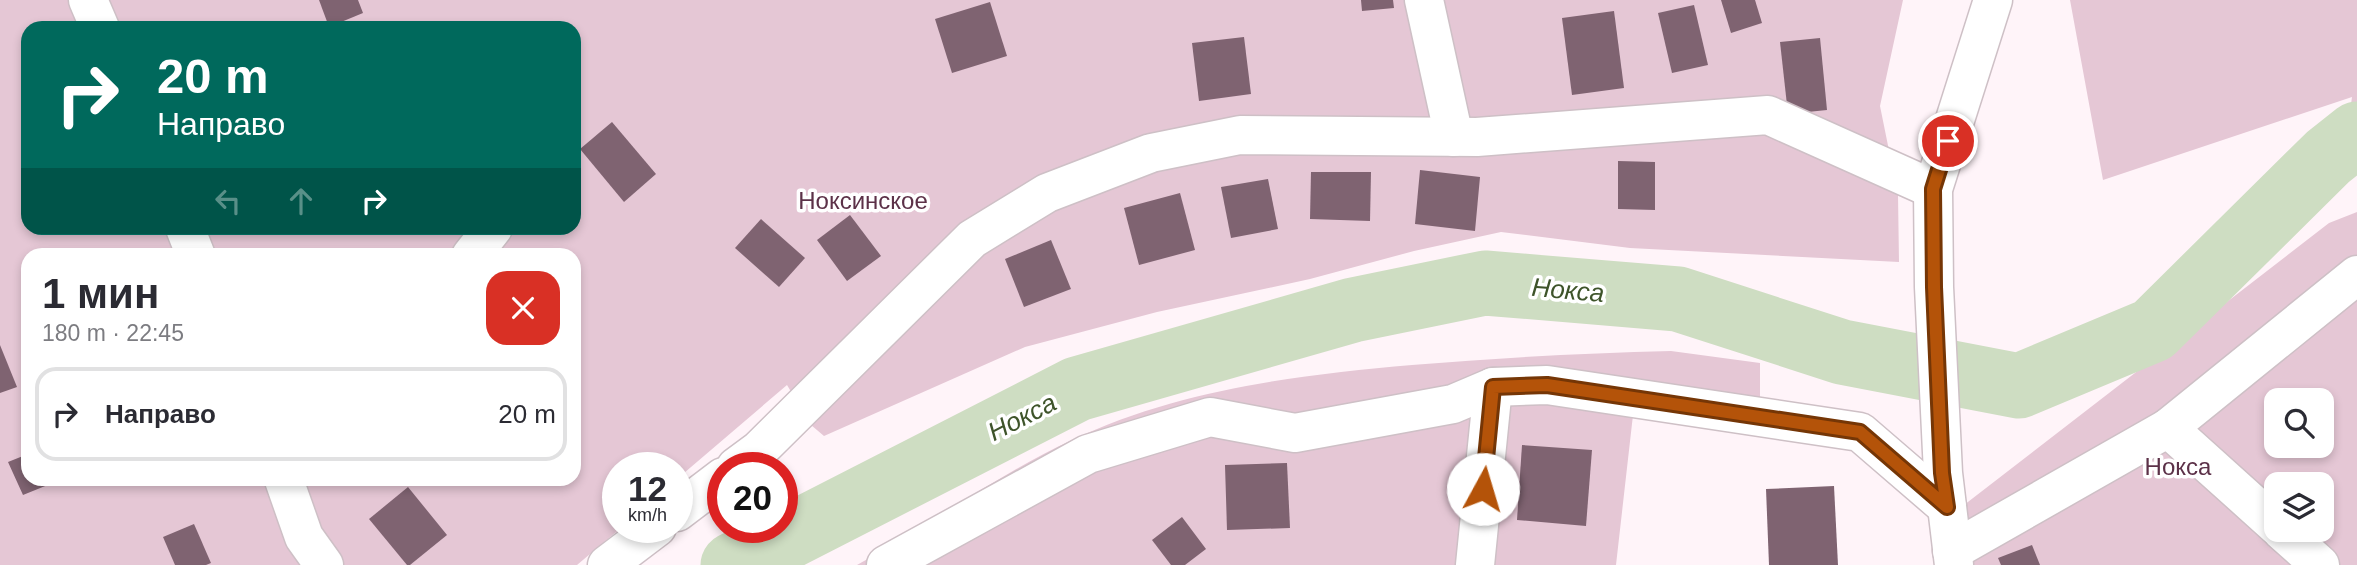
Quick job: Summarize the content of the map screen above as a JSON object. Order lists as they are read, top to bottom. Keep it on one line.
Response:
{"water":["Нокса"],"parks":["Ноксинское","Нокса"],"page":{"turn":["20 m","Направо"],"heading":["1 мин","180 m · 22:45"],"list":[{"name":"Направо","value":"20 m"}],"speed":"12 km/h","limit":"20"}}
